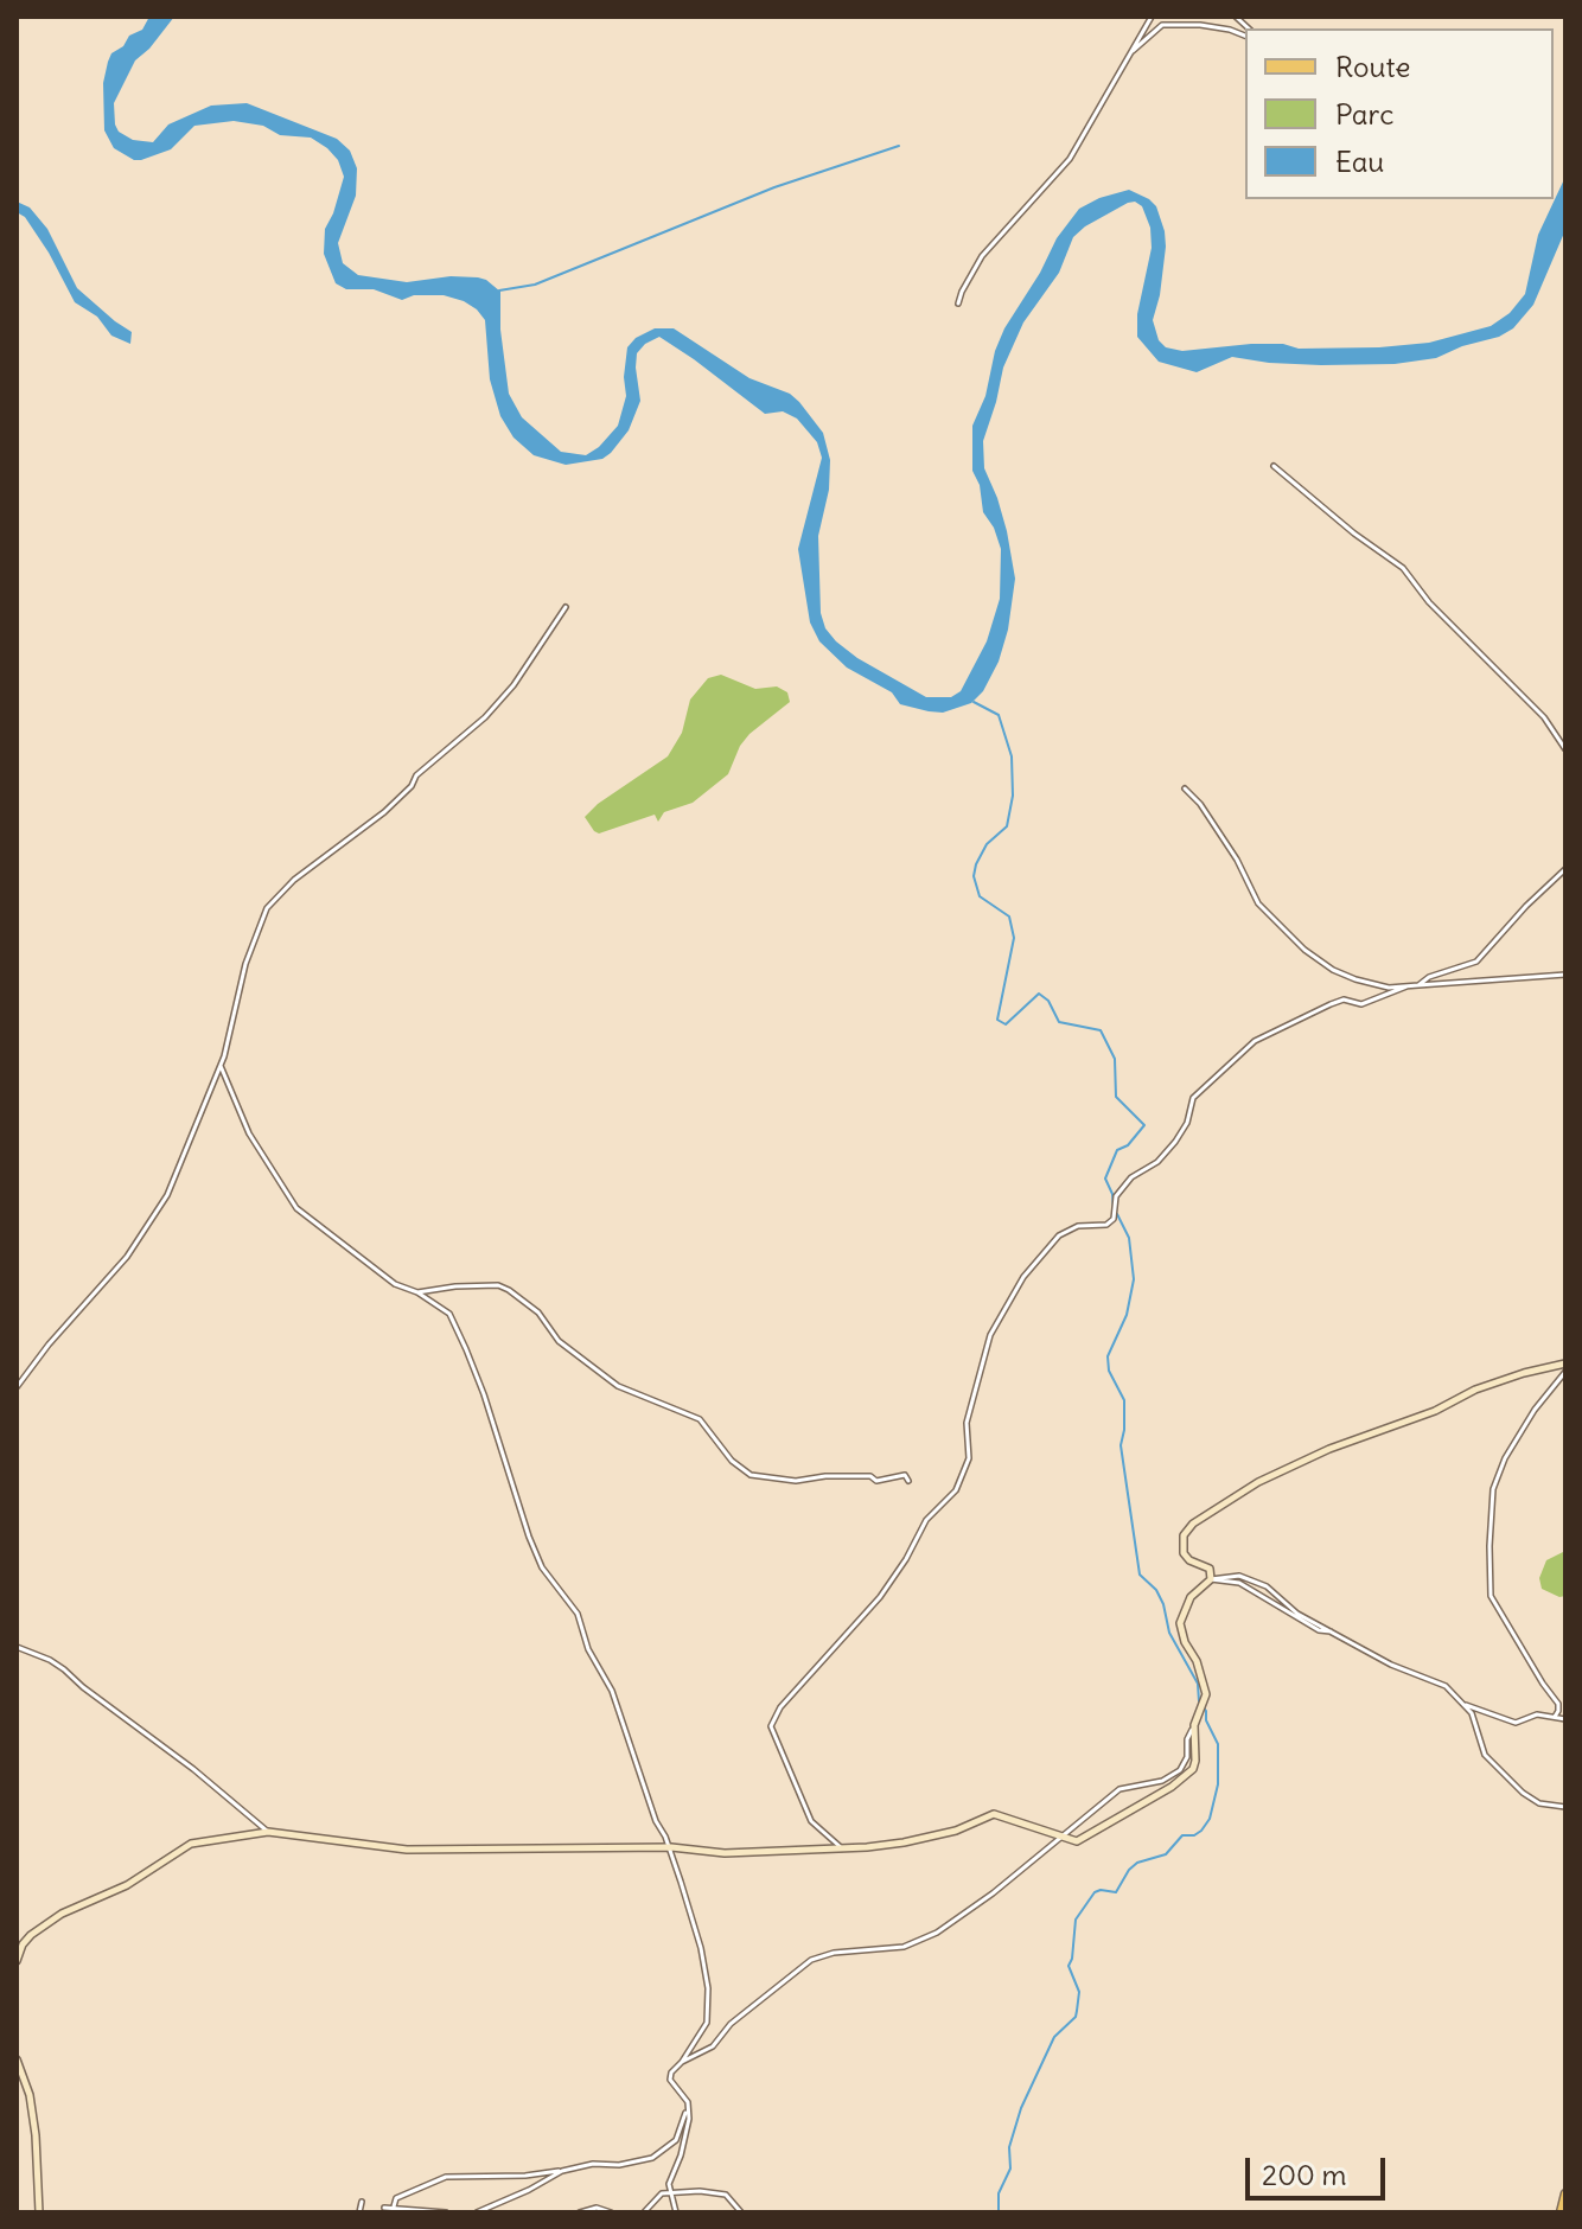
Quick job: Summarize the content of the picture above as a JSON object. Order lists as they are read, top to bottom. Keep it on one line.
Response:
{"legend":["Route","Parc","Eau"],"scale_bar":"200 m"}
